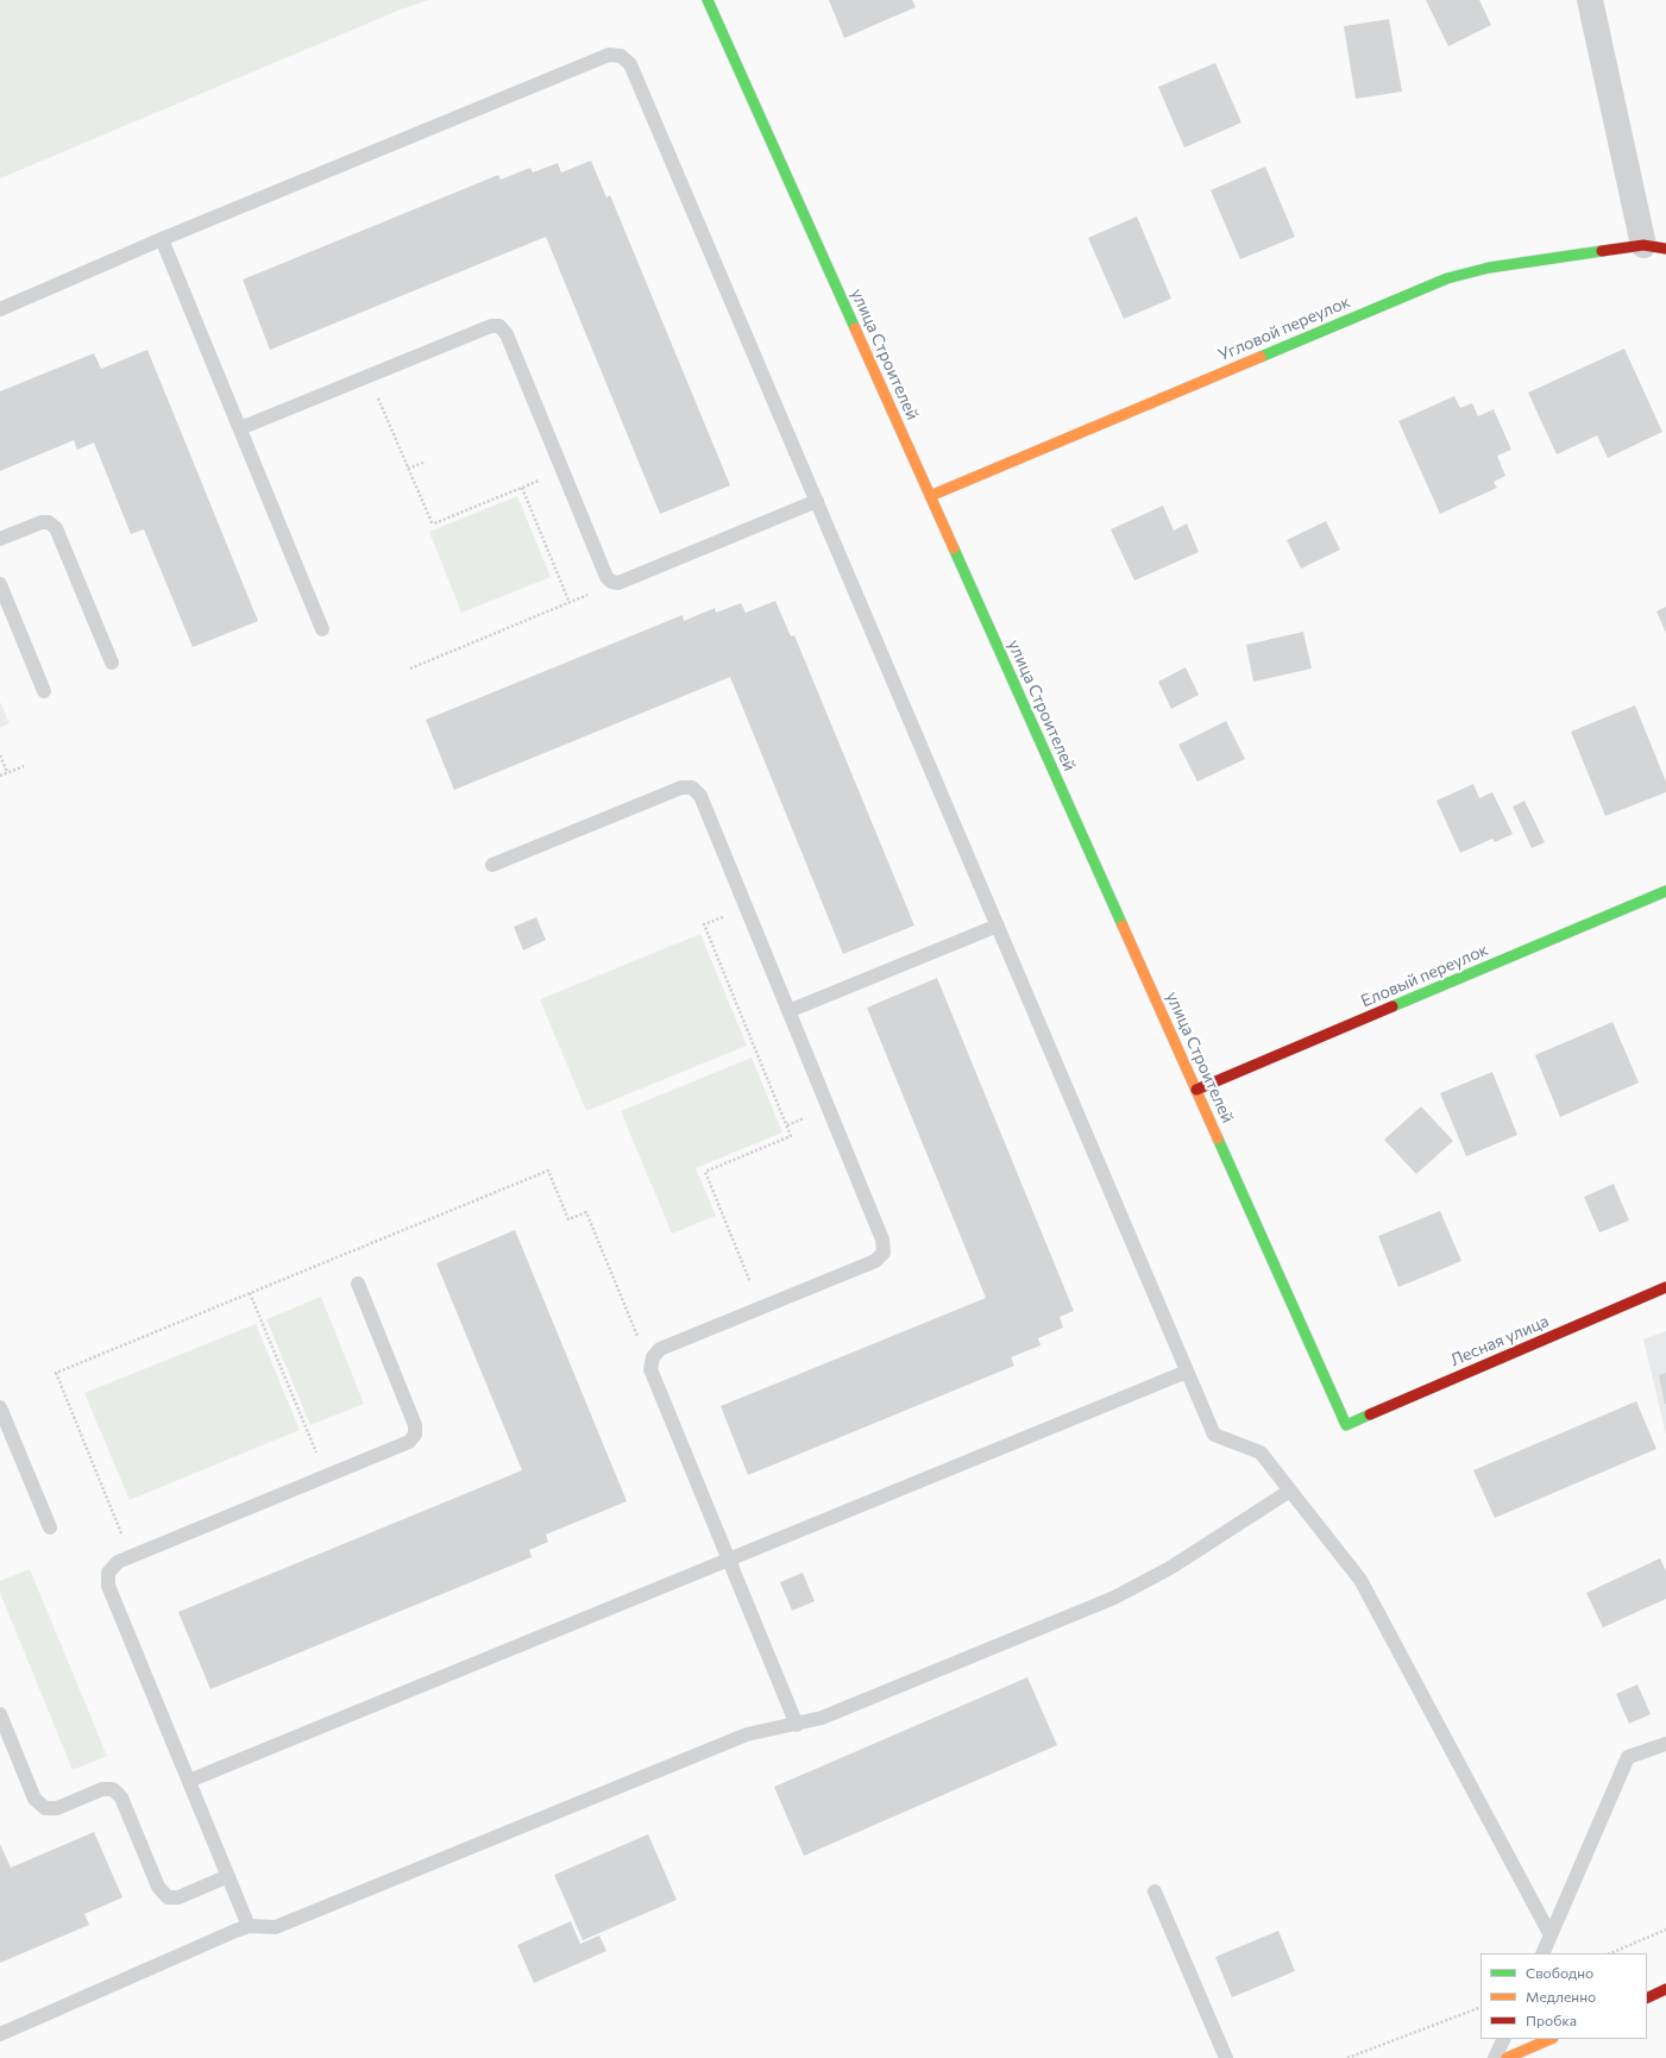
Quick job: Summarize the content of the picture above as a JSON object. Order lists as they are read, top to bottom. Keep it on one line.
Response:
{"streets":{"street":["Угловой переулок","улица Строителей","Еловый переулок","Лесная улица"]},"crossings":[["Угловой переулок","улица Строителей"],["улица Строителей","Еловый переулок"],["улица Строителей","Лесная улица"]],"legend":["Свободно","Медленно","Пробка"]}
